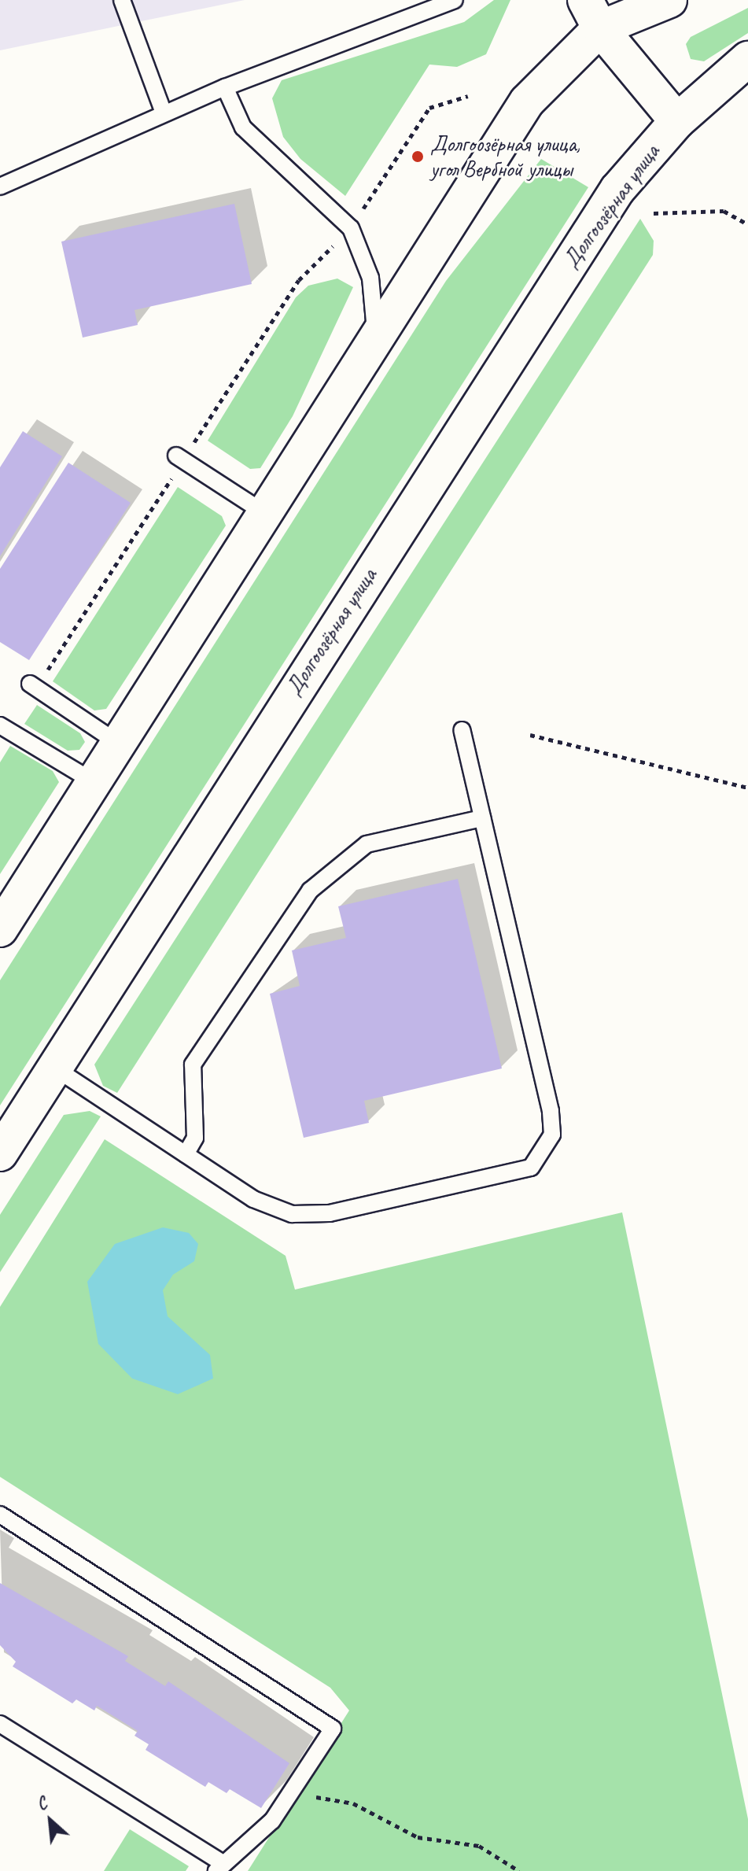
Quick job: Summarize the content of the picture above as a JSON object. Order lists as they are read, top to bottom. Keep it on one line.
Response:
{"streets":{"main road":["Долгоозёрная улица"]},"places":["Долгоозёрная улица, угол Вербной улицы"],"north":"top left"}
